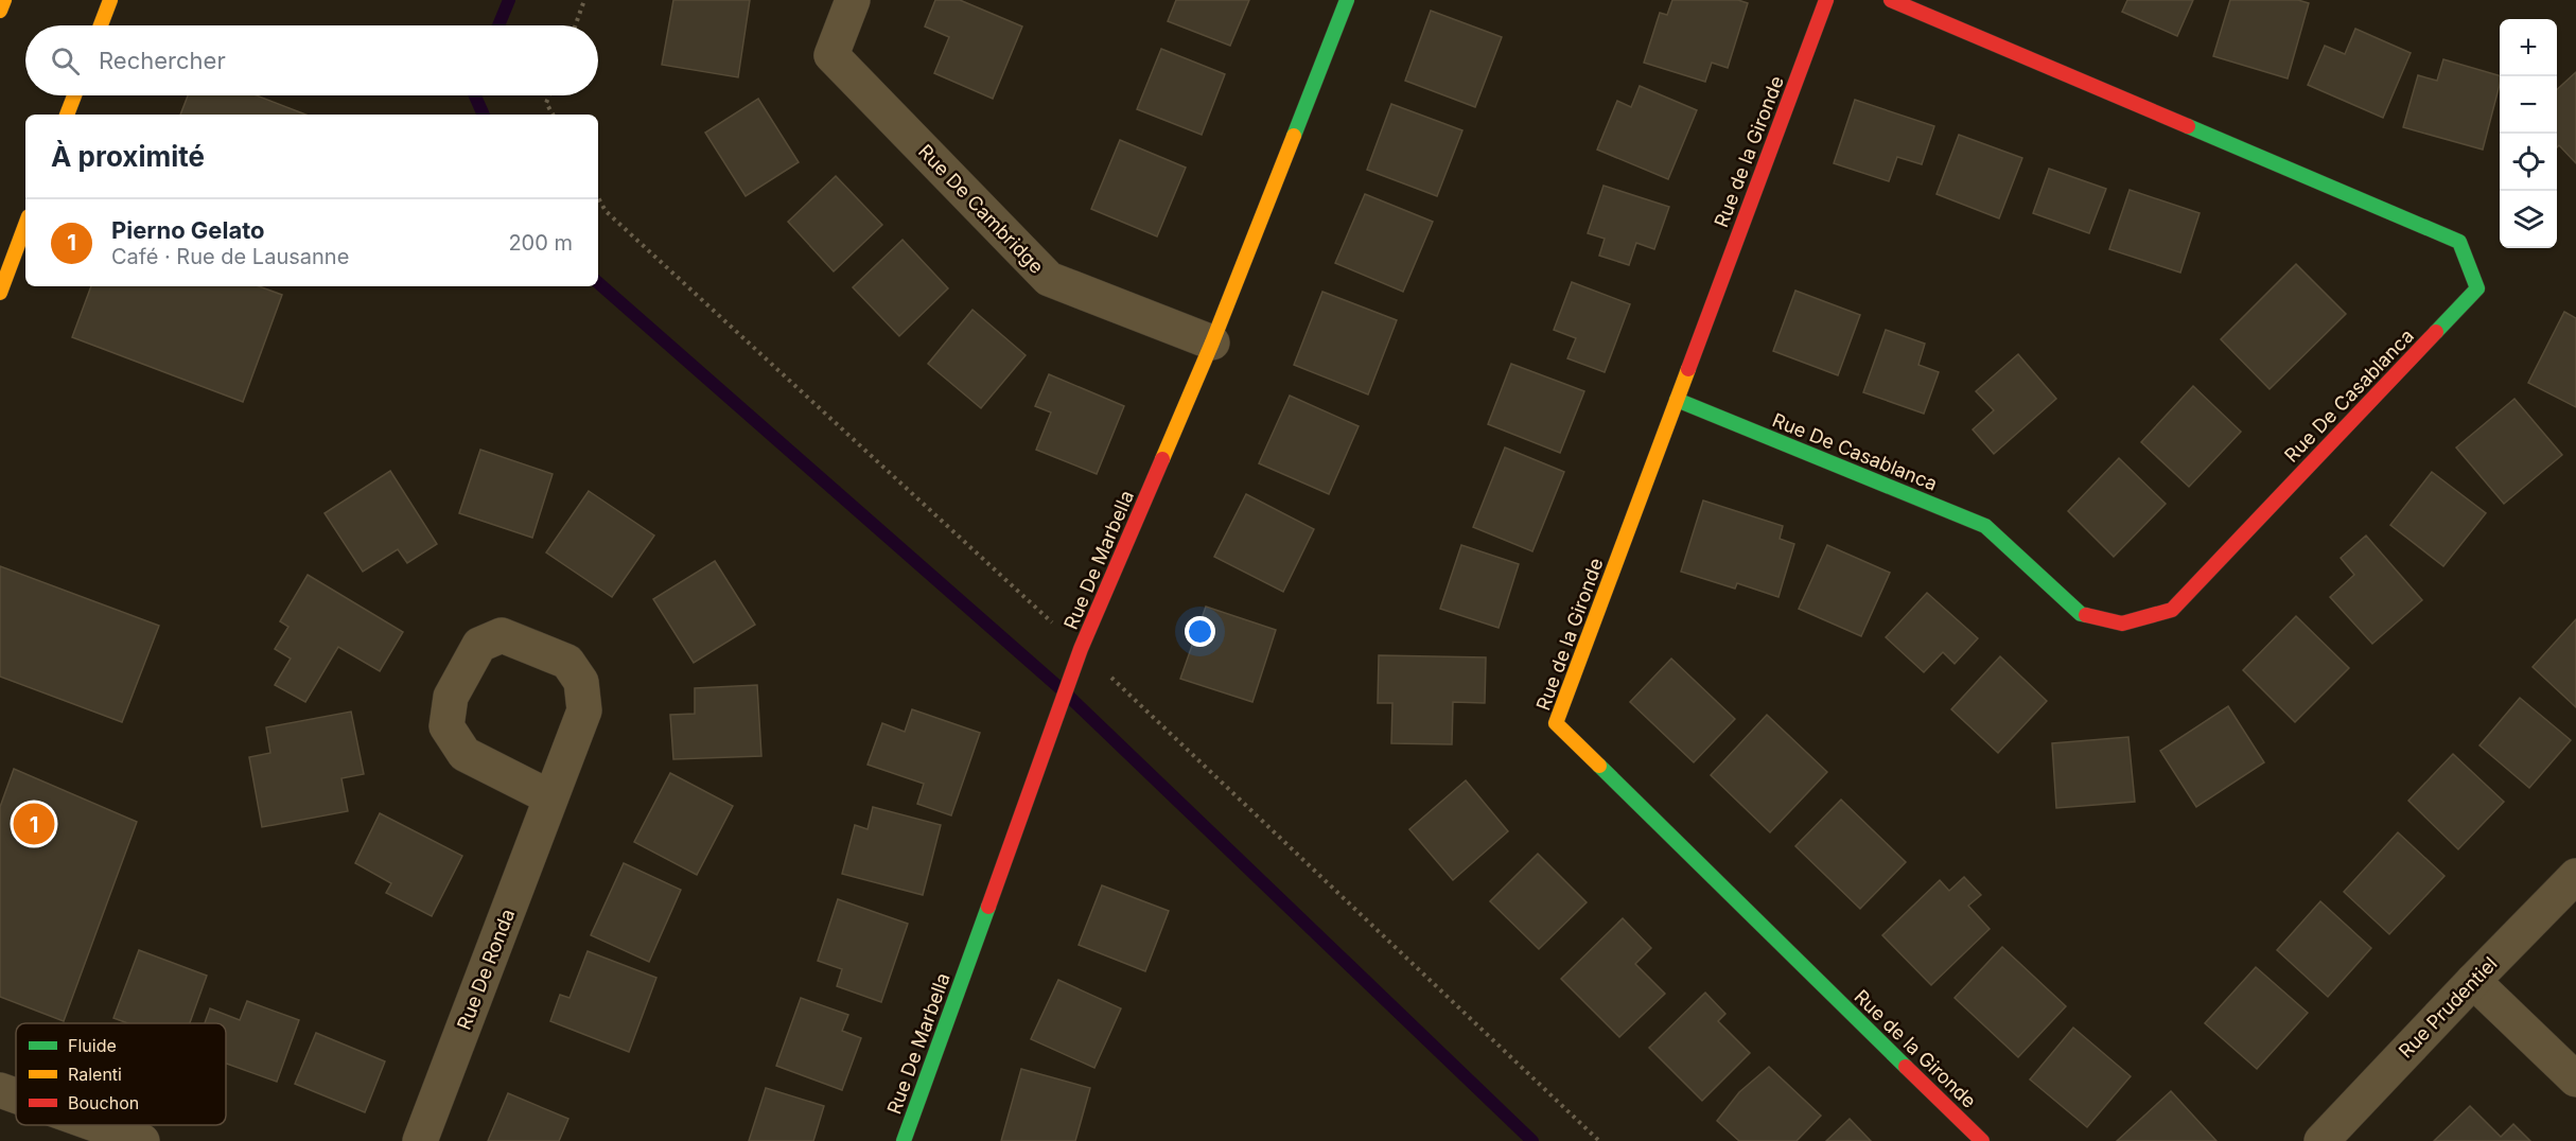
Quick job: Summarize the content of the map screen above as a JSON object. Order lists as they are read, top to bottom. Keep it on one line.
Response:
{"streets":{"street":["Rue de la Gironde","Rue De Cambridge","Rue De Casablanca","Rue De Marbella","Rue De Ronda","Rue Prudentiel"]},"crossings":[["Rue de la Gironde","Rue De Casablanca"],["Rue De Cambridge","Rue De Marbella"]],"legend":["Fluide","Ralenti","Bouchon"],"page":{"map_buttons":["+","−"],"search":"Rechercher","heading":"À proximité","list":[{"mark":"1","name":"Pierno Gelato","note":"Café · Rue de Lausanne","value":"200 m"}],"pins":"1"}}
